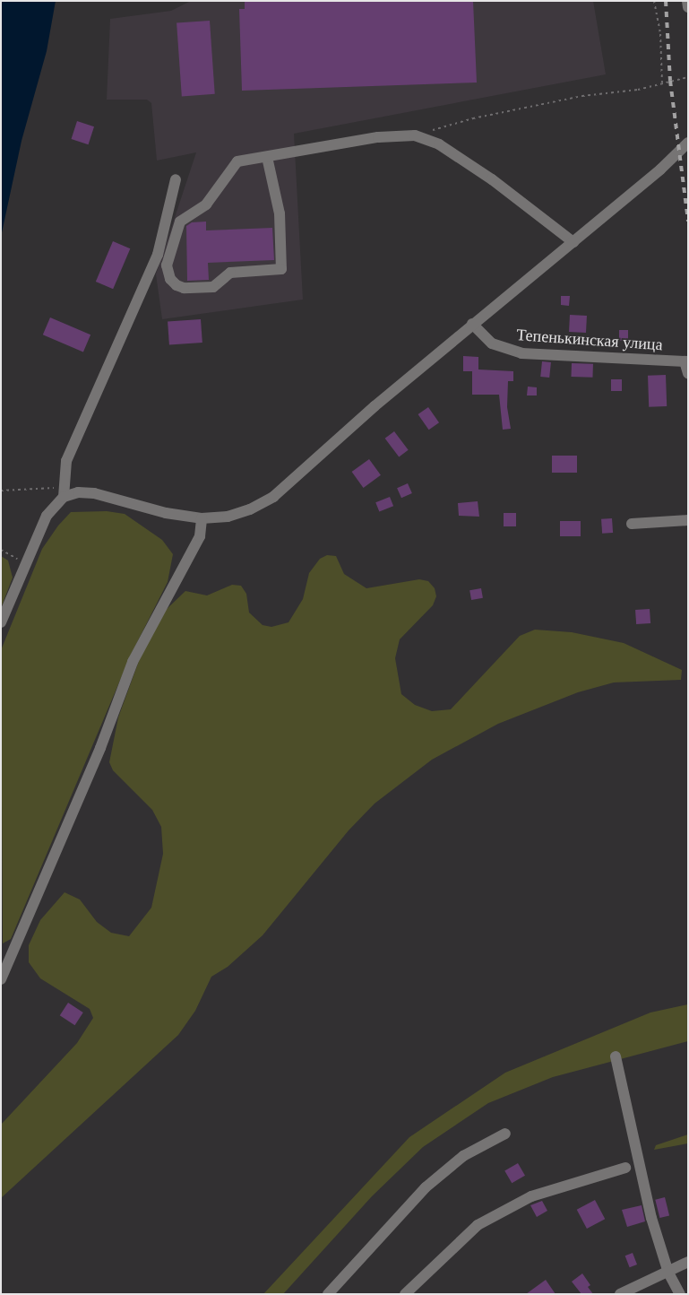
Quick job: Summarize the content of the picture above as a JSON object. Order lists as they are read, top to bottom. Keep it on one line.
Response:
{"streets":{"street":["Тепенькинская улица"]}}
